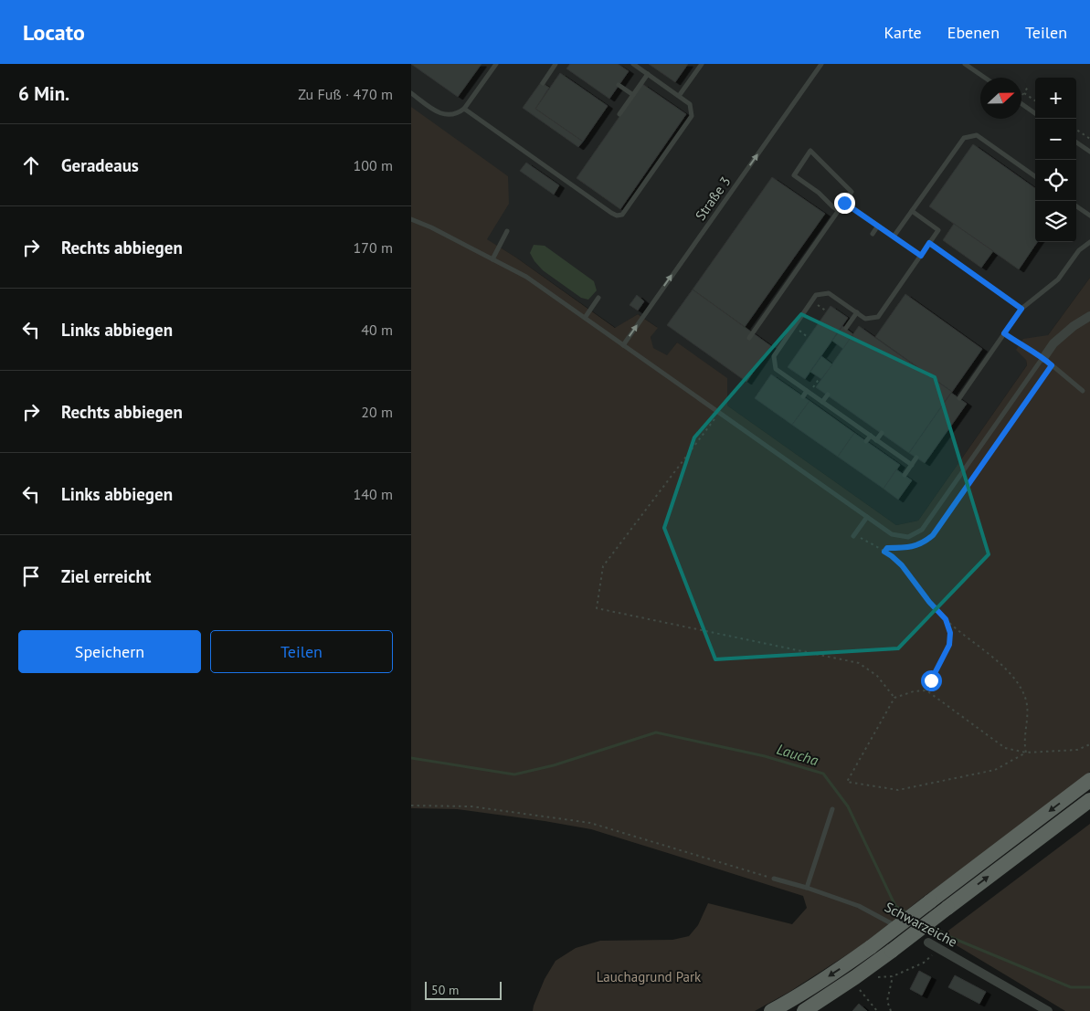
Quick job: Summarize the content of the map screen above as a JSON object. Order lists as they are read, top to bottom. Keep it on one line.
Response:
{"streets":{"street":["Schwarzeiche"],"lane":["Straße 3"]},"one_way":["Straße 3"],"water":["Laucha"],"parks":["Lauchagrund Park"],"scale_bar":"50 m","north":"right","page":{"header":"Locato","nav":["Karte","Ebenen","Teilen"],"heading":["6 Min.","Zu Fuß · 470 m"],"map_buttons":["+","−"],"list":[["Geradeaus","100 m"],["Rechts abbiegen","170 m"],["Links abbiegen","40 m"],["Rechts abbiegen","20 m"],["Links abbiegen","140 m"],"Ziel erreicht"],"buttons":["Speichern","Teilen"],"scale":"50 m"}}
